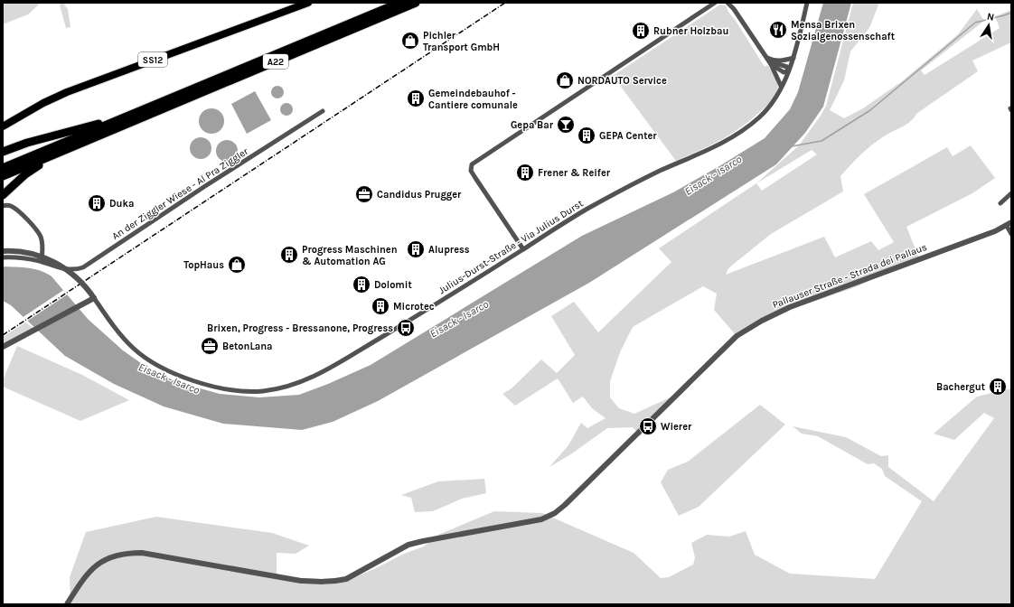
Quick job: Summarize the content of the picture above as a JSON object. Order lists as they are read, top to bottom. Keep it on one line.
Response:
{"streets":{"highway":["A22"],"main road":["SS12"],"street":["An der Ziggler Wiese - Al Pra Ziggler","Julius-Durst-Straße - Via Julius Durst","Pallauser Straße - Strada dei Pallaus"]},"water":["Eisack - Isarco"],"places":{"restaurant":["Mensa Brixen Sozialgenossenschaft"],"building":["Rubner Holzbau","Gemeindebauhof - Cantiere comunale","GEPA Center","Frener & Reifer","Duka","Alupress","Progress Maschinen & Automation AG","Dolomit","Microtec","Bachergut"],"shop":["Pichler Transport GmbH","NORDAUTO Service","TopHaus"],"bar":["Gepa Bar"],"office":["Candidus Prugger","BetonLana"],"bus stop":["Brixen, Progress - Bressanone, Progress","Wierer"]},"north":"top"}
